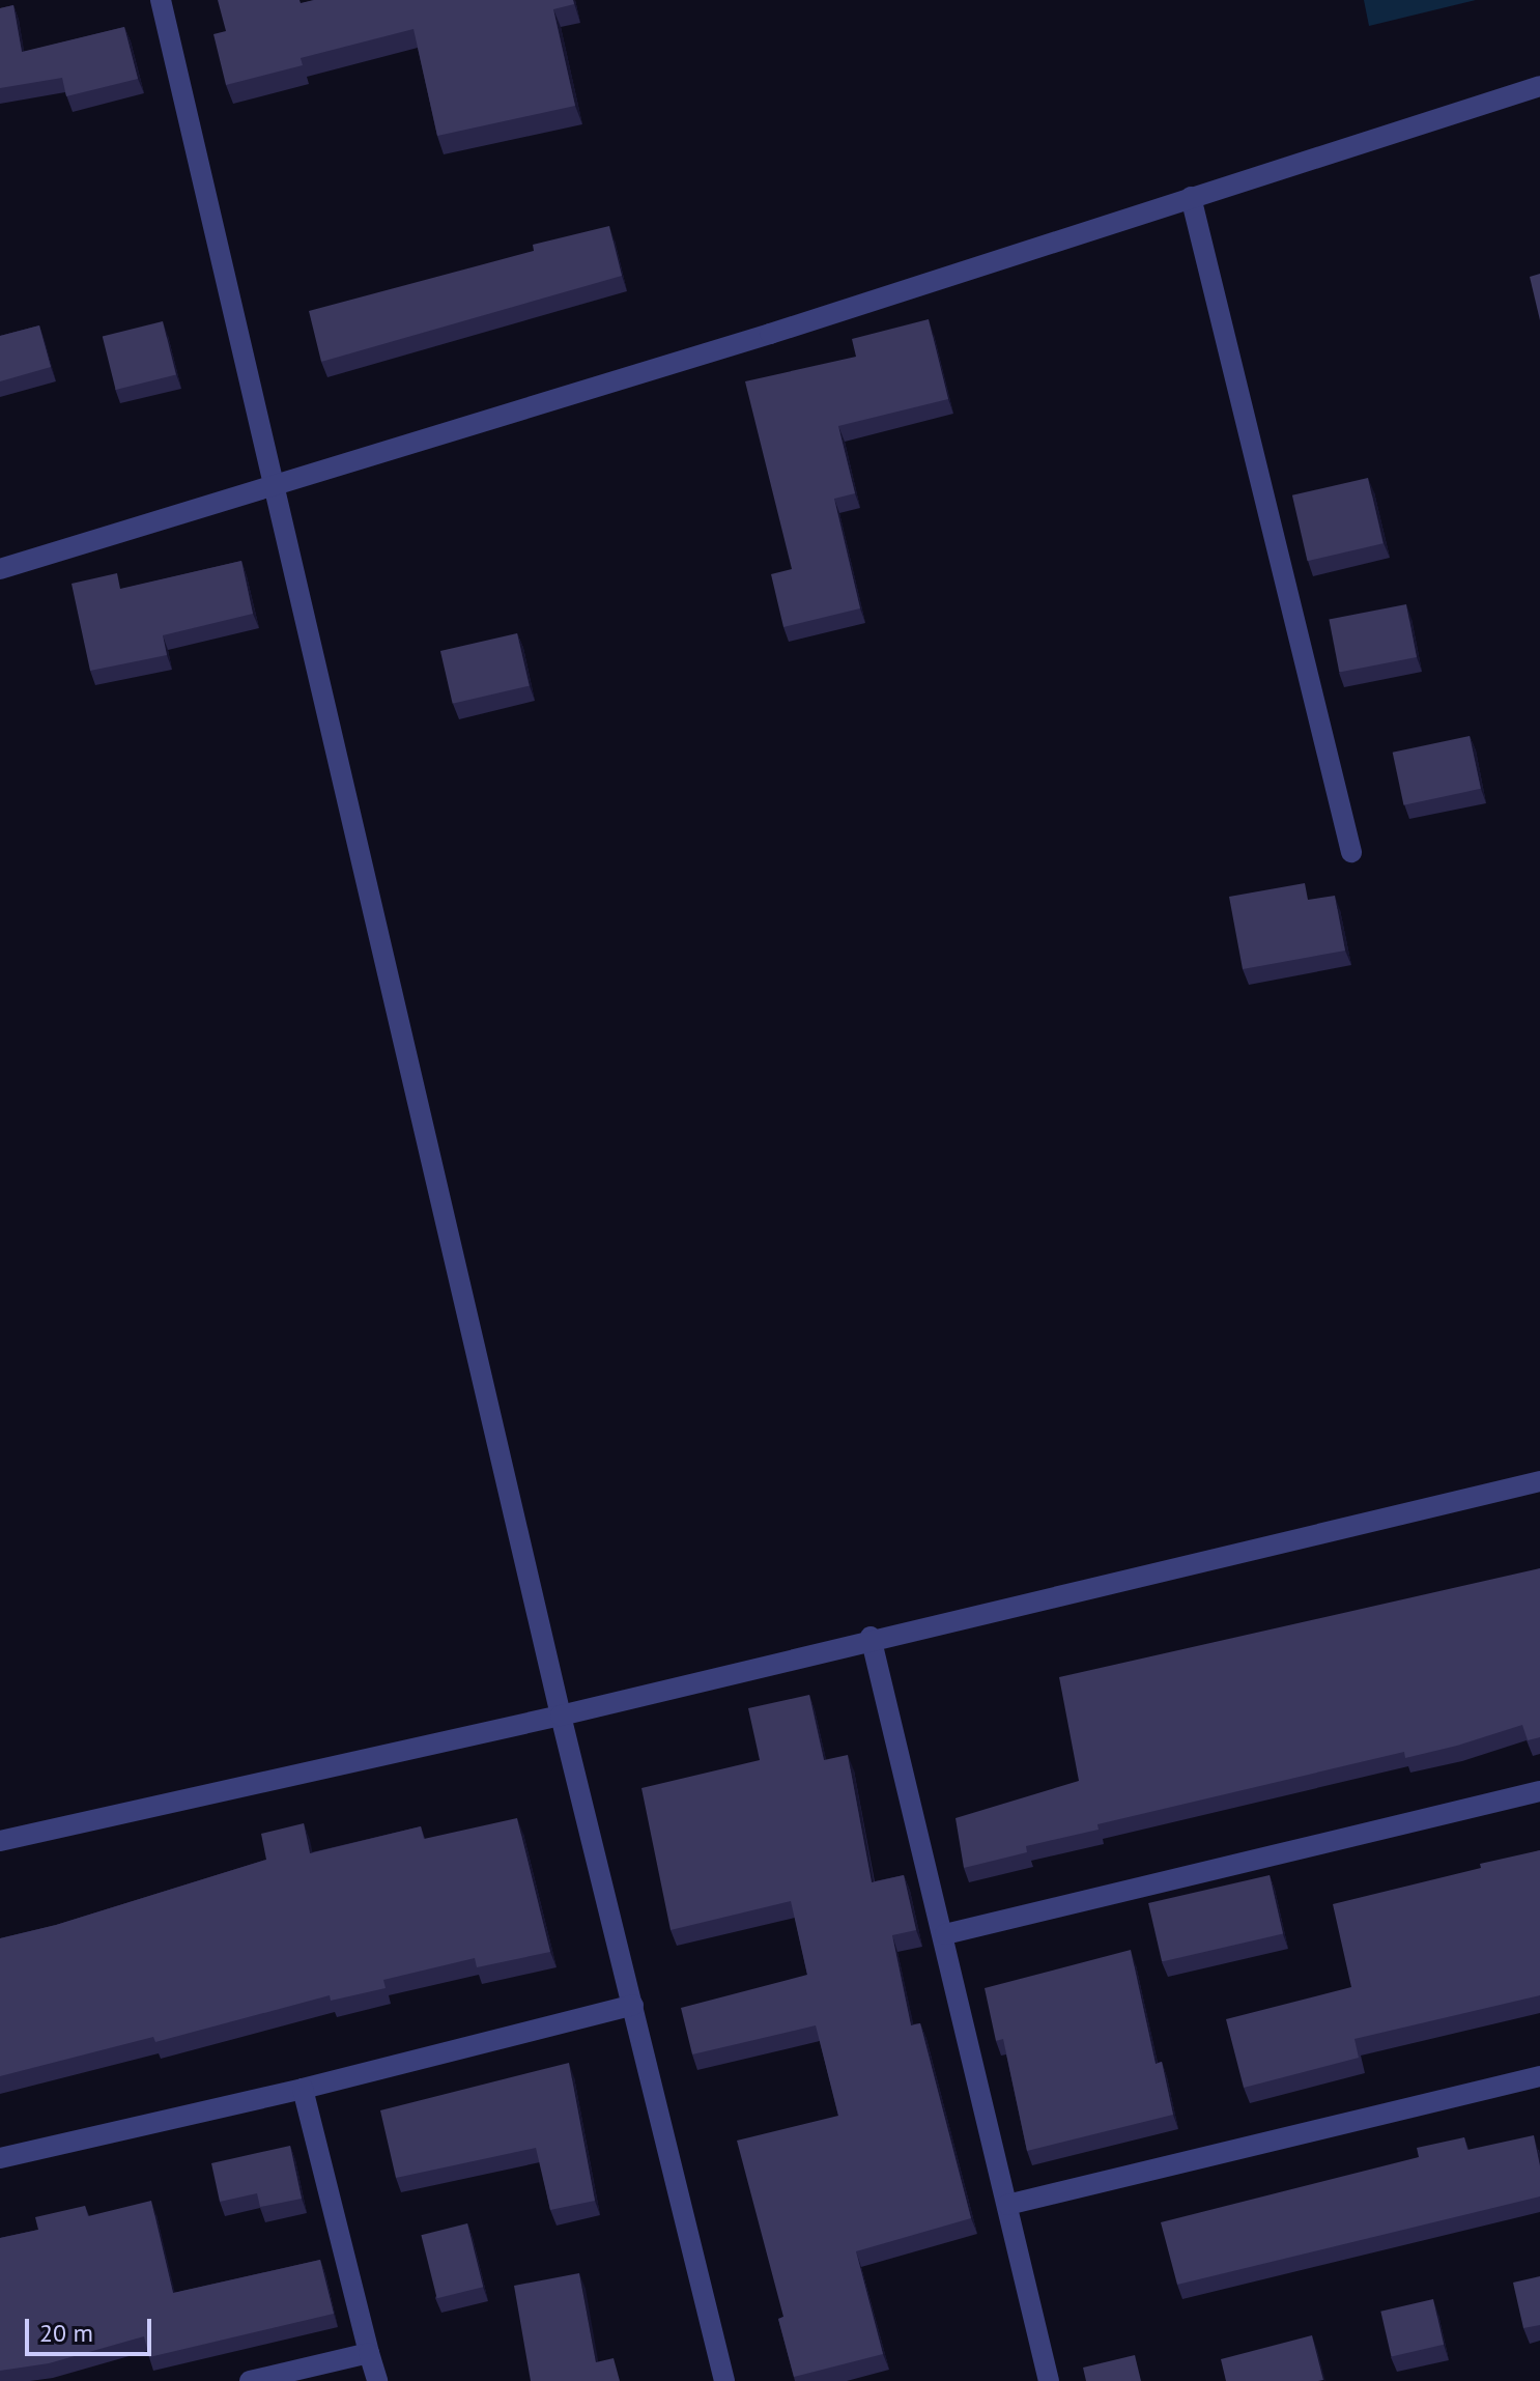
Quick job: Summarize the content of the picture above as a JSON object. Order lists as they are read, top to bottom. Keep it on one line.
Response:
{"scale_bar":"20 m"}
